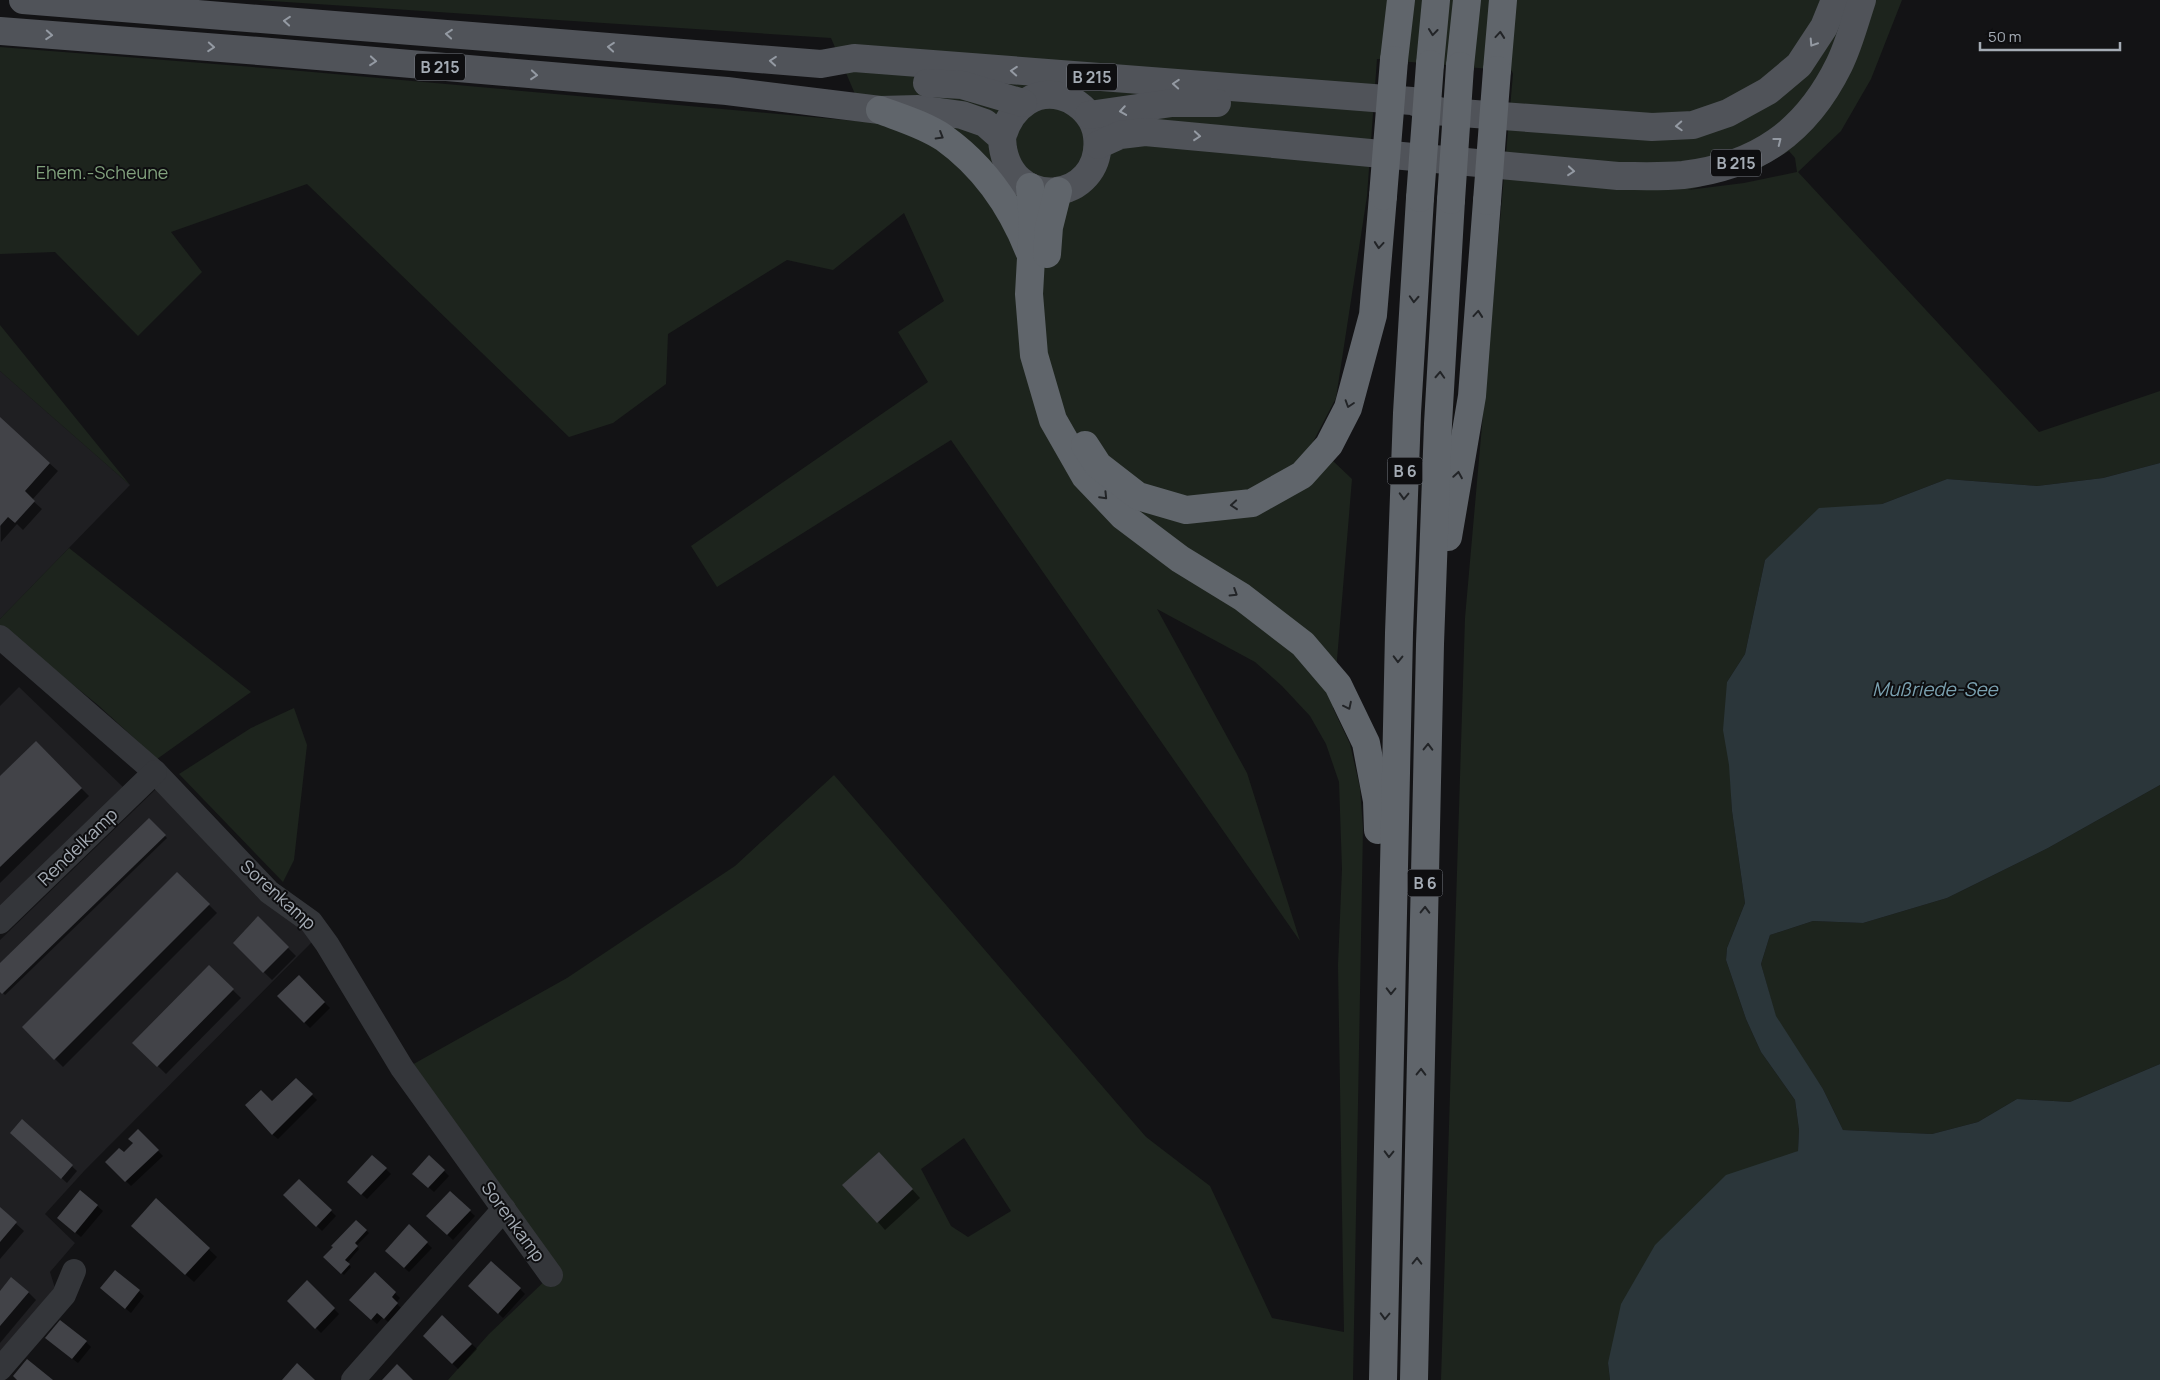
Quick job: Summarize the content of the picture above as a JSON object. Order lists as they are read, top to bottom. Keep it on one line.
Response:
{"streets":{"highway":["B 6"],"main road":["B 215"],"street":["Rendelkamp","Sorenkamp"]},"crossings":[["Rendelkamp","Sorenkamp"]],"water":["Mußriede-See"],"parks":["Ehem.-Scheune"],"scale_bar":"50 m"}
